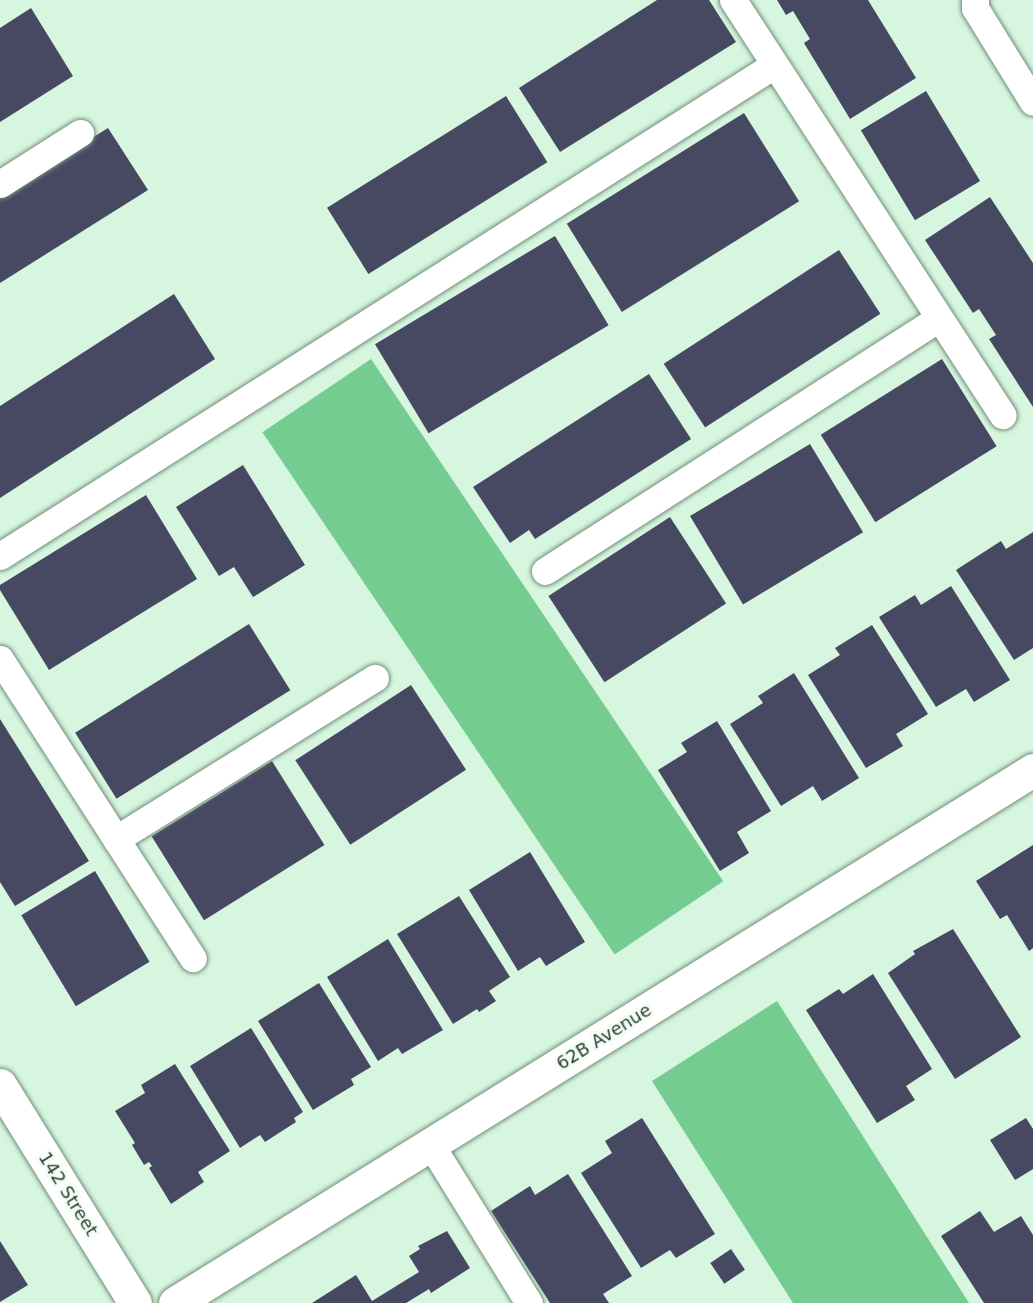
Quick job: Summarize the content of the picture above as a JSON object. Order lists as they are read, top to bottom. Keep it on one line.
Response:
{"streets":{"street":["62B Avenue","142 Street"]}}
